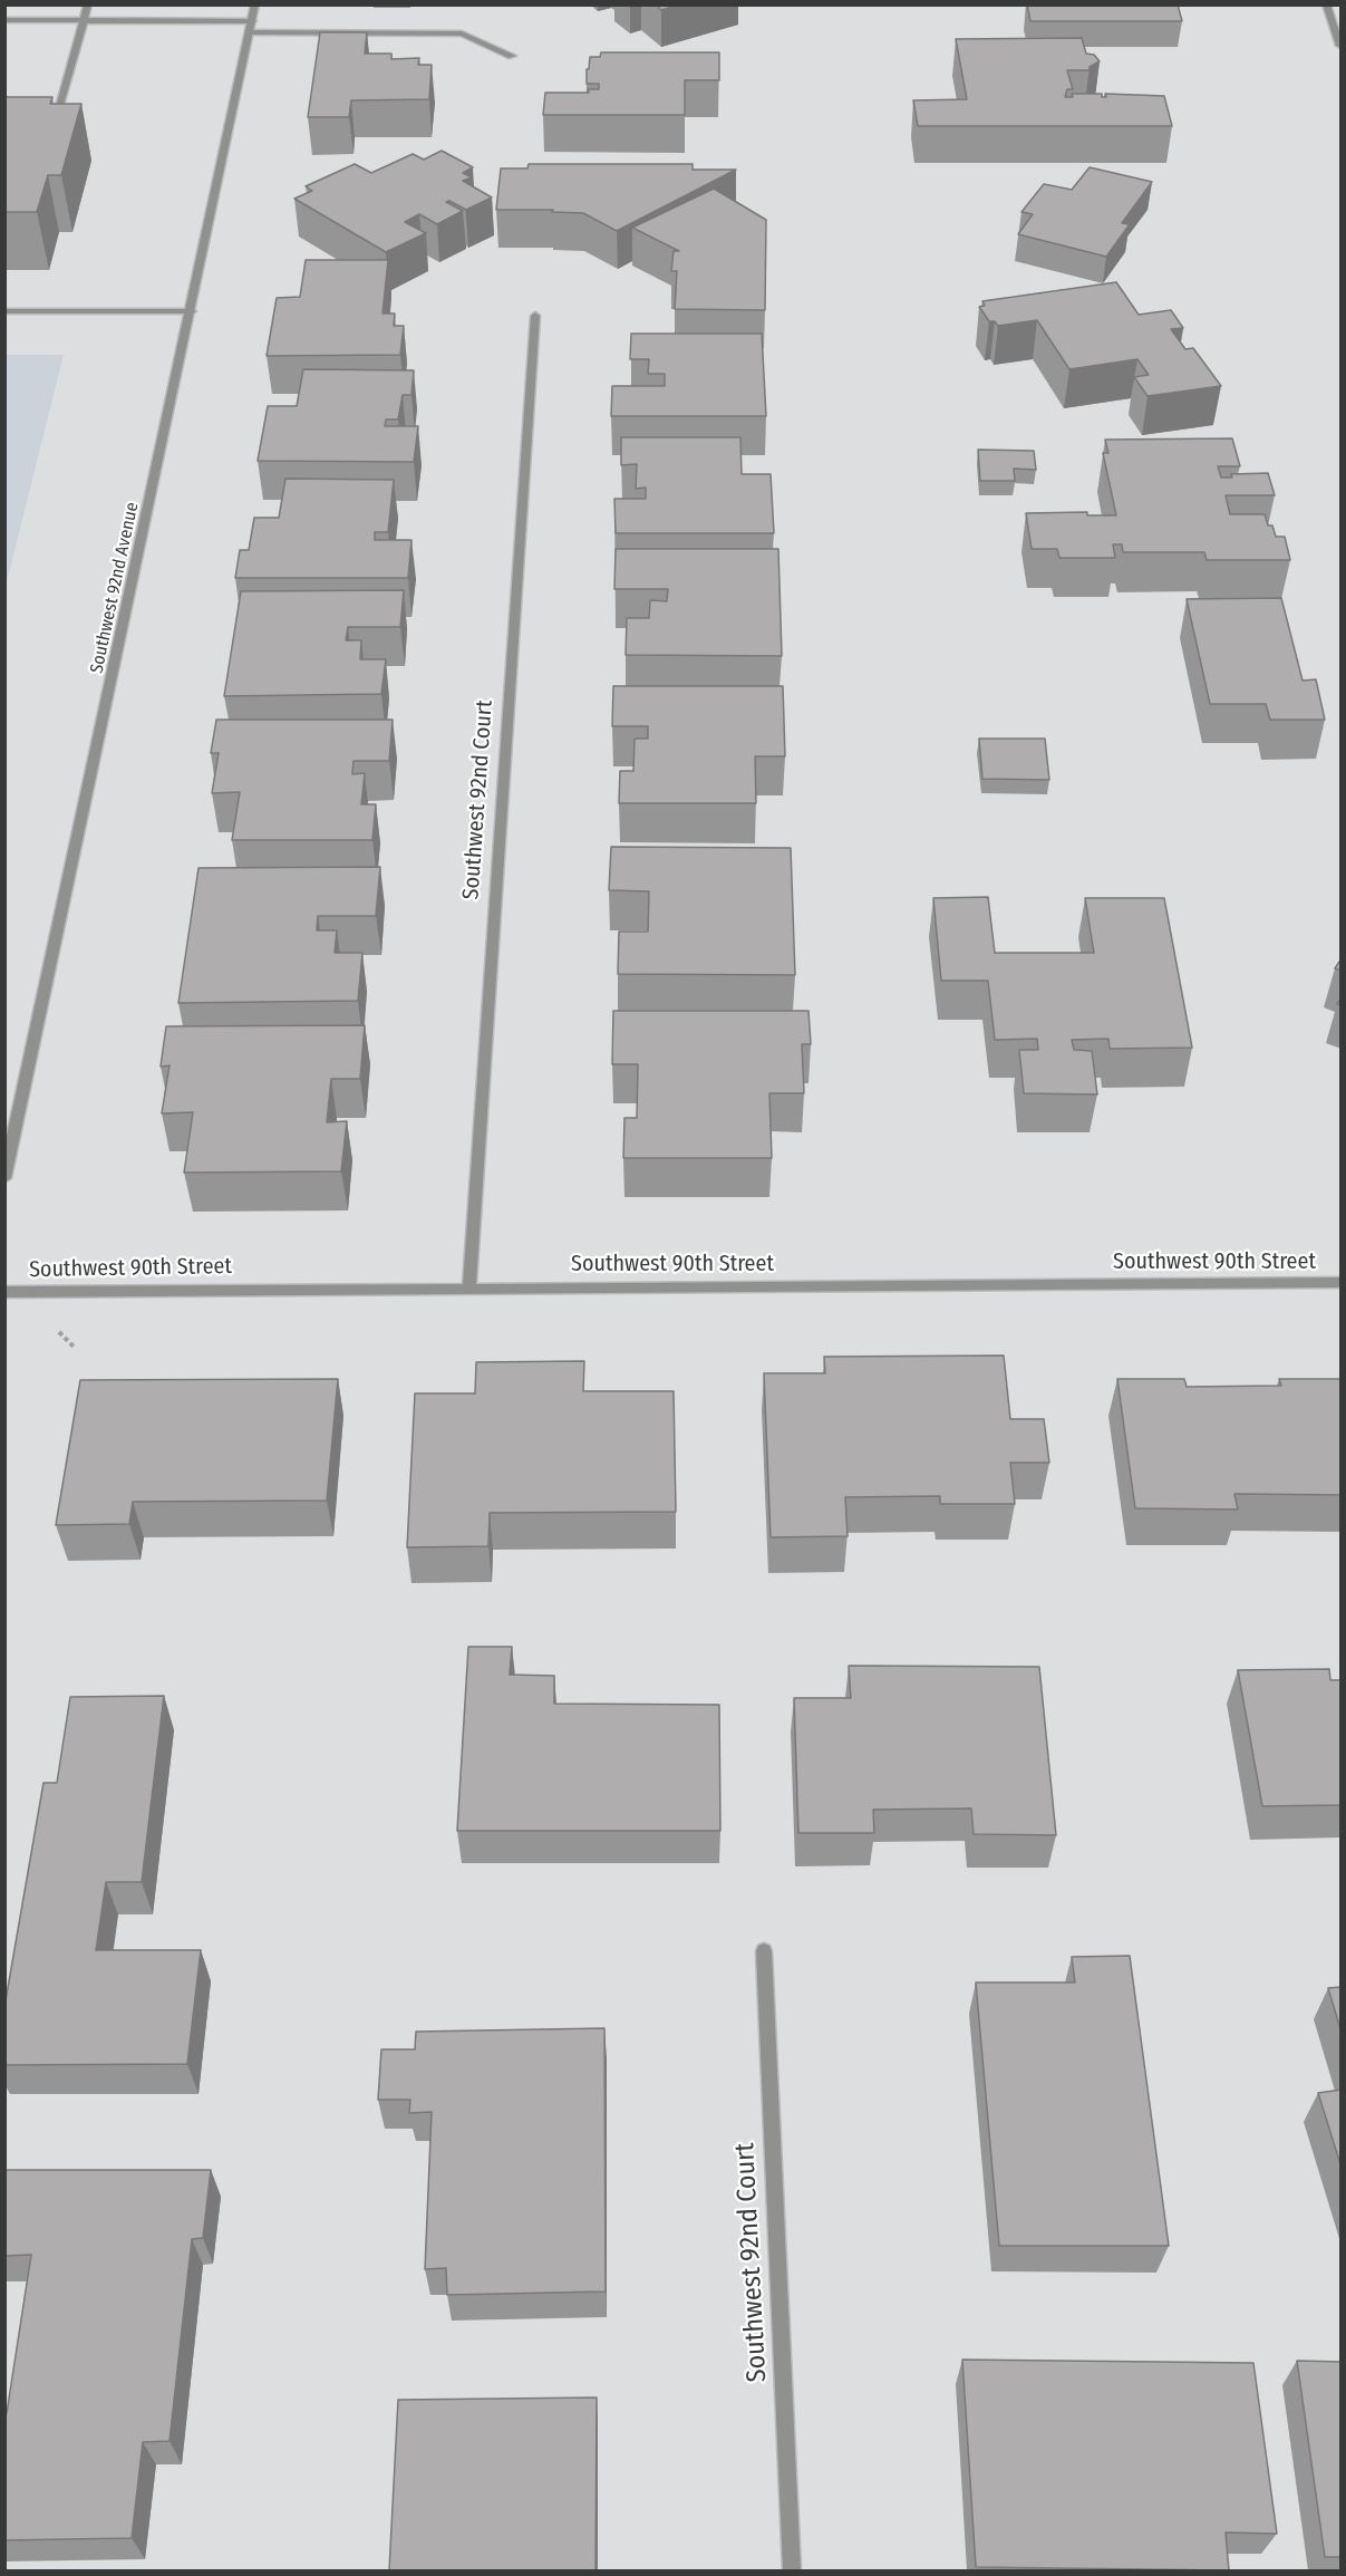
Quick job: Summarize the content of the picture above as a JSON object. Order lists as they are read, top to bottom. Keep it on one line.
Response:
{"streets":{"street":["Southwest 92nd Avenue","Southwest 92nd Court","Southwest 90th Street"]},"crossings":[["Southwest 92nd Court","Southwest 90th Street"]]}
